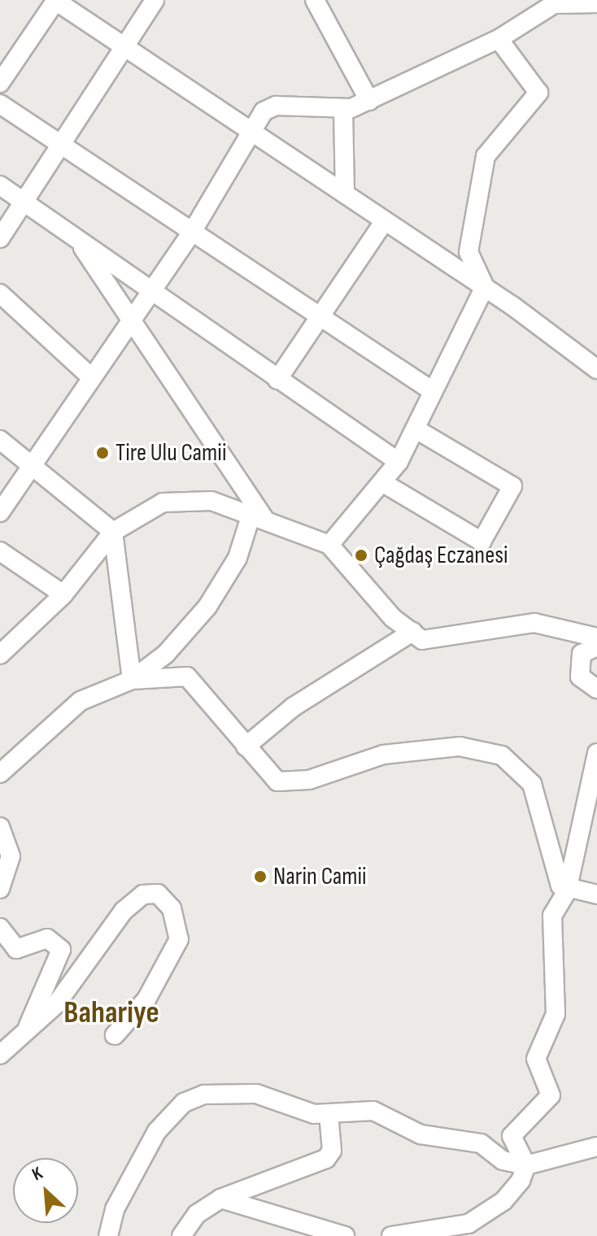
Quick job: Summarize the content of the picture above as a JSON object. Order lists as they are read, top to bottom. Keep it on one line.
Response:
{"districts":["Bahariye"],"places":["Tire Ulu Camii","Çağdaş Eczanesi","Narin Camii"],"north":"top left"}
